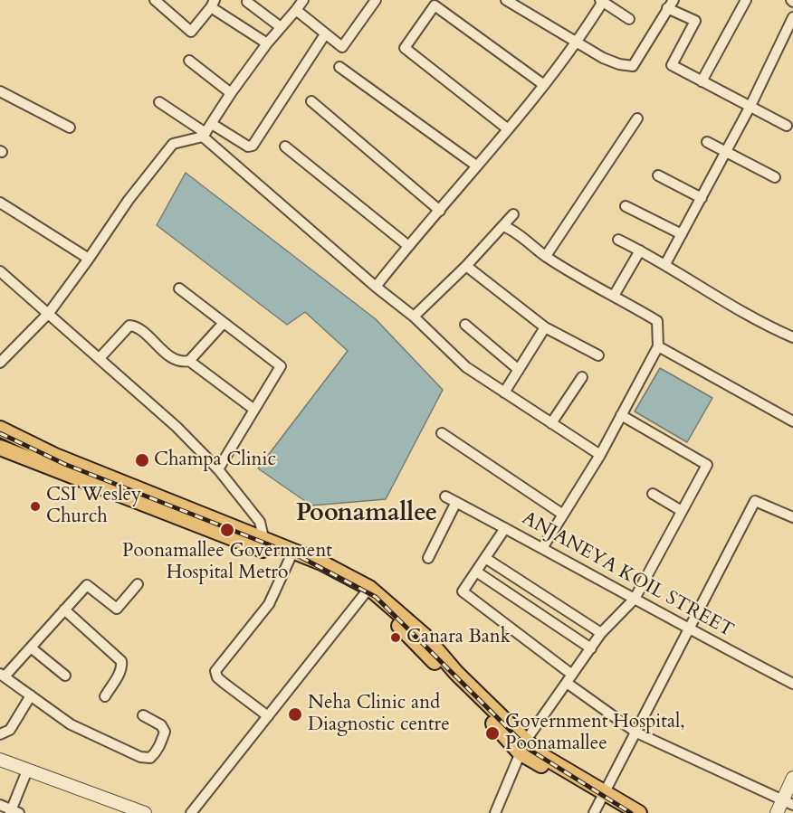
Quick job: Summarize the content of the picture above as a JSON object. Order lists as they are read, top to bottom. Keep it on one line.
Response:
{"streets":{"street":["ANJANEYA KOIL STREET"]},"districts":["Poonamallee"],"places":["Champa Clinic","CSI Wesley Church","Poonamallee Government Hospital Metro","Canara Bank","Neha Clinic and Diagnostic centre","Government Hospital, Poonamallee"]}
